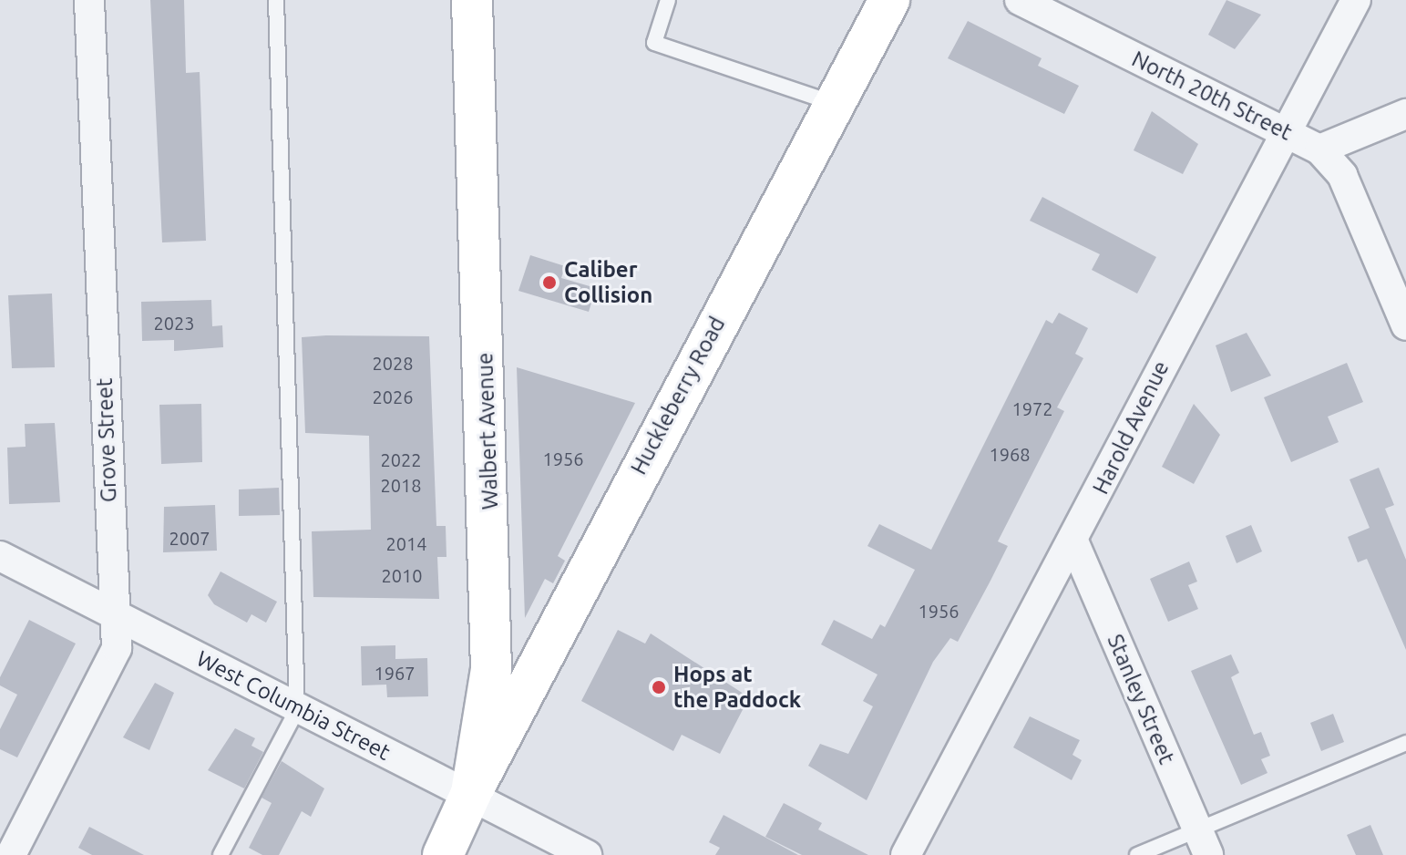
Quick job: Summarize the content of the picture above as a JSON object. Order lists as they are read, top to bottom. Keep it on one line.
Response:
{"streets":{"street":["North 20th Street","Huckleberry Road","Harold Avenue","Walbert Avenue","Grove Street","Stanley Street","West Columbia Street"]},"crossings":[["North 20th Street","Harold Avenue"],["Huckleberry Road","Walbert Avenue"],["Huckleberry Road","West Columbia Street"],["Harold Avenue","Stanley Street"],["Walbert Avenue","West Columbia Street"],["Grove Street","West Columbia Street"]],"places":["Caliber Collision","Hops at the Paddock"],"house_numbers":["2023","2028","2026","1972","1968","1956","2022","2018","2007","2014","2010","1956","1967"]}
